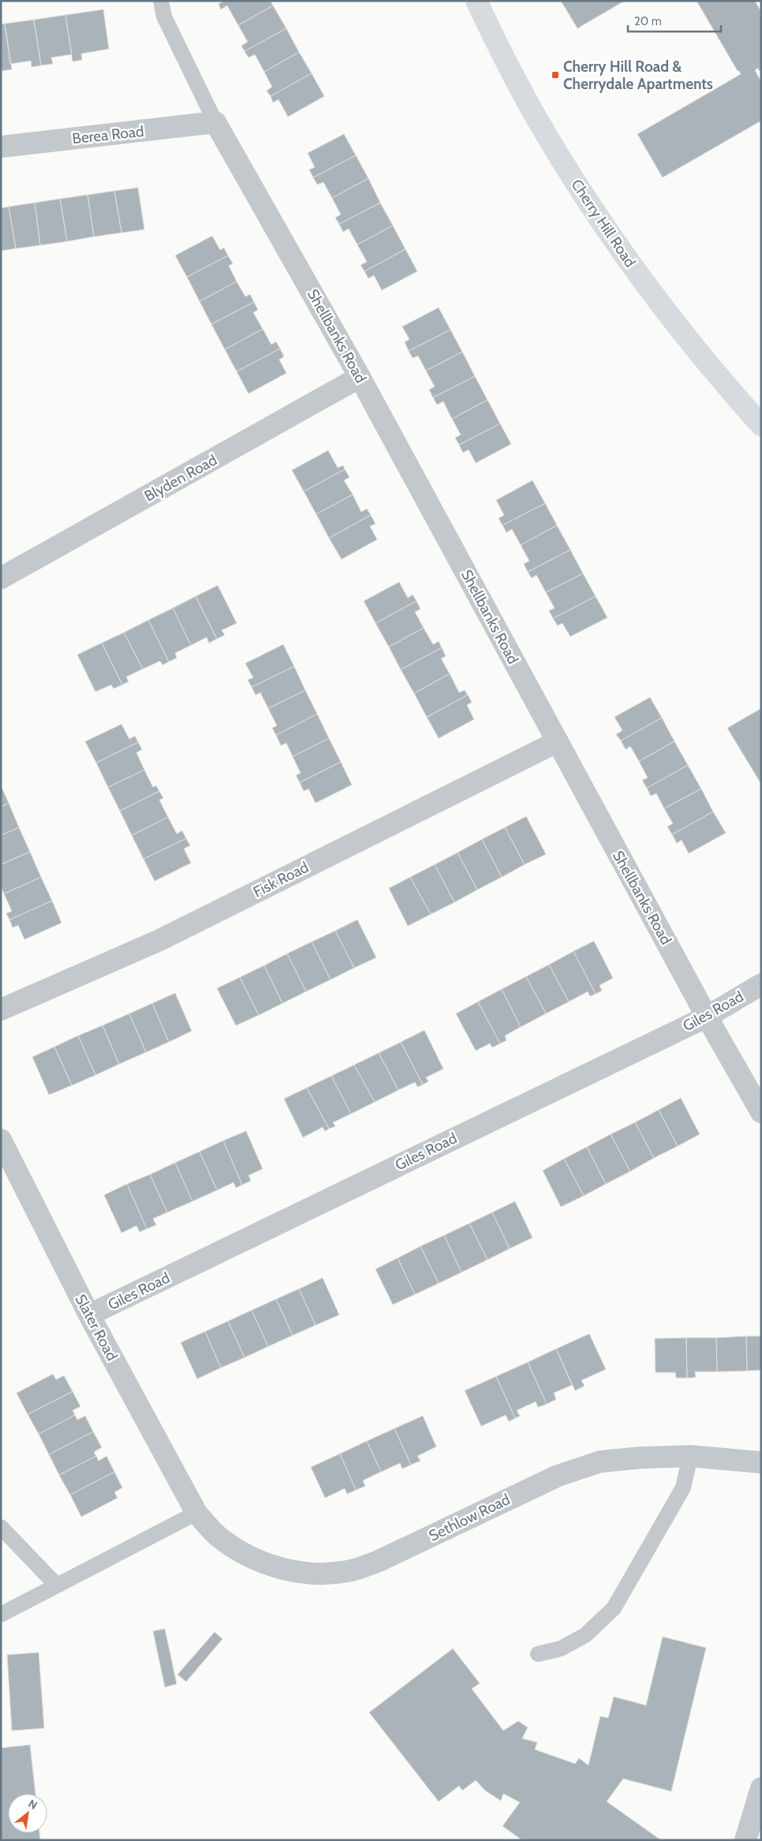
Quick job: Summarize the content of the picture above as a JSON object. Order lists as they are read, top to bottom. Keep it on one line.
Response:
{"streets":{"street":["Berea Road","Cherry Hill Road","Shellbanks Road","Blyden Road","Fisk Road","Giles Road","Slater Road","Sethlow Road"]},"crossings":[["Berea Road","Shellbanks Road"],["Shellbanks Road","Blyden Road"],["Shellbanks Road","Fisk Road"],["Shellbanks Road","Giles Road"],["Giles Road","Slater Road"],["Slater Road","Sethlow Road"]],"places":{"transit":["Cherry Hill Road & Cherrydale Apartments"]},"scale_bar":"20 m","north":"top right"}
